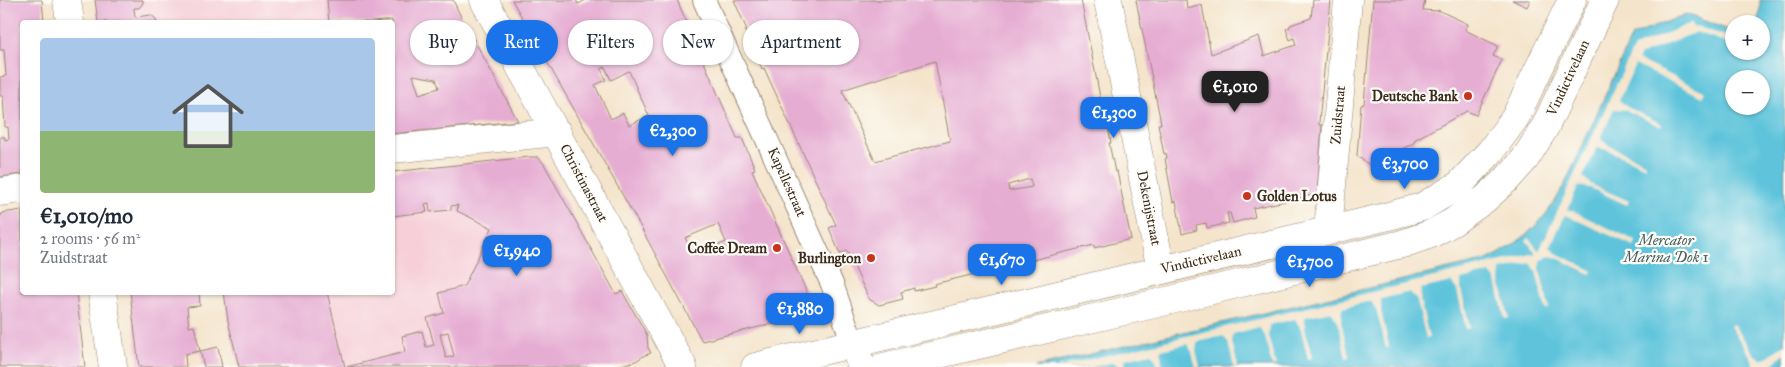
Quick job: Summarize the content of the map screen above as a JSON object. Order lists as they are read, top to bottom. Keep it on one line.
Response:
{"streets":{"street":["Vindictivelaan","Zuidstraat","Kapellestraat","Christinastraat","Dekenijstraat"]},"crossings":[["Vindictivelaan","Zuidstraat"],["Vindictivelaan","Kapellestraat"],["Vindictivelaan","Dekenijstraat"]],"water":["Mercator Marina Dok 1"],"places":["Deutsche Bank","Golden Lotus","Coffee Dream","Burlington"],"page":{"map_buttons":["+","−"],"chip":["Buy","Rent","Filters","New","Apartment"],"list":[{"name":"€1,010/mo","note":"2 rooms · 56 m² · Zuidstraat"}],"price":["€1,010","€1,300","€2,300","€3,700","€1,940","€1,670","€1,700","€1,880"]}}
